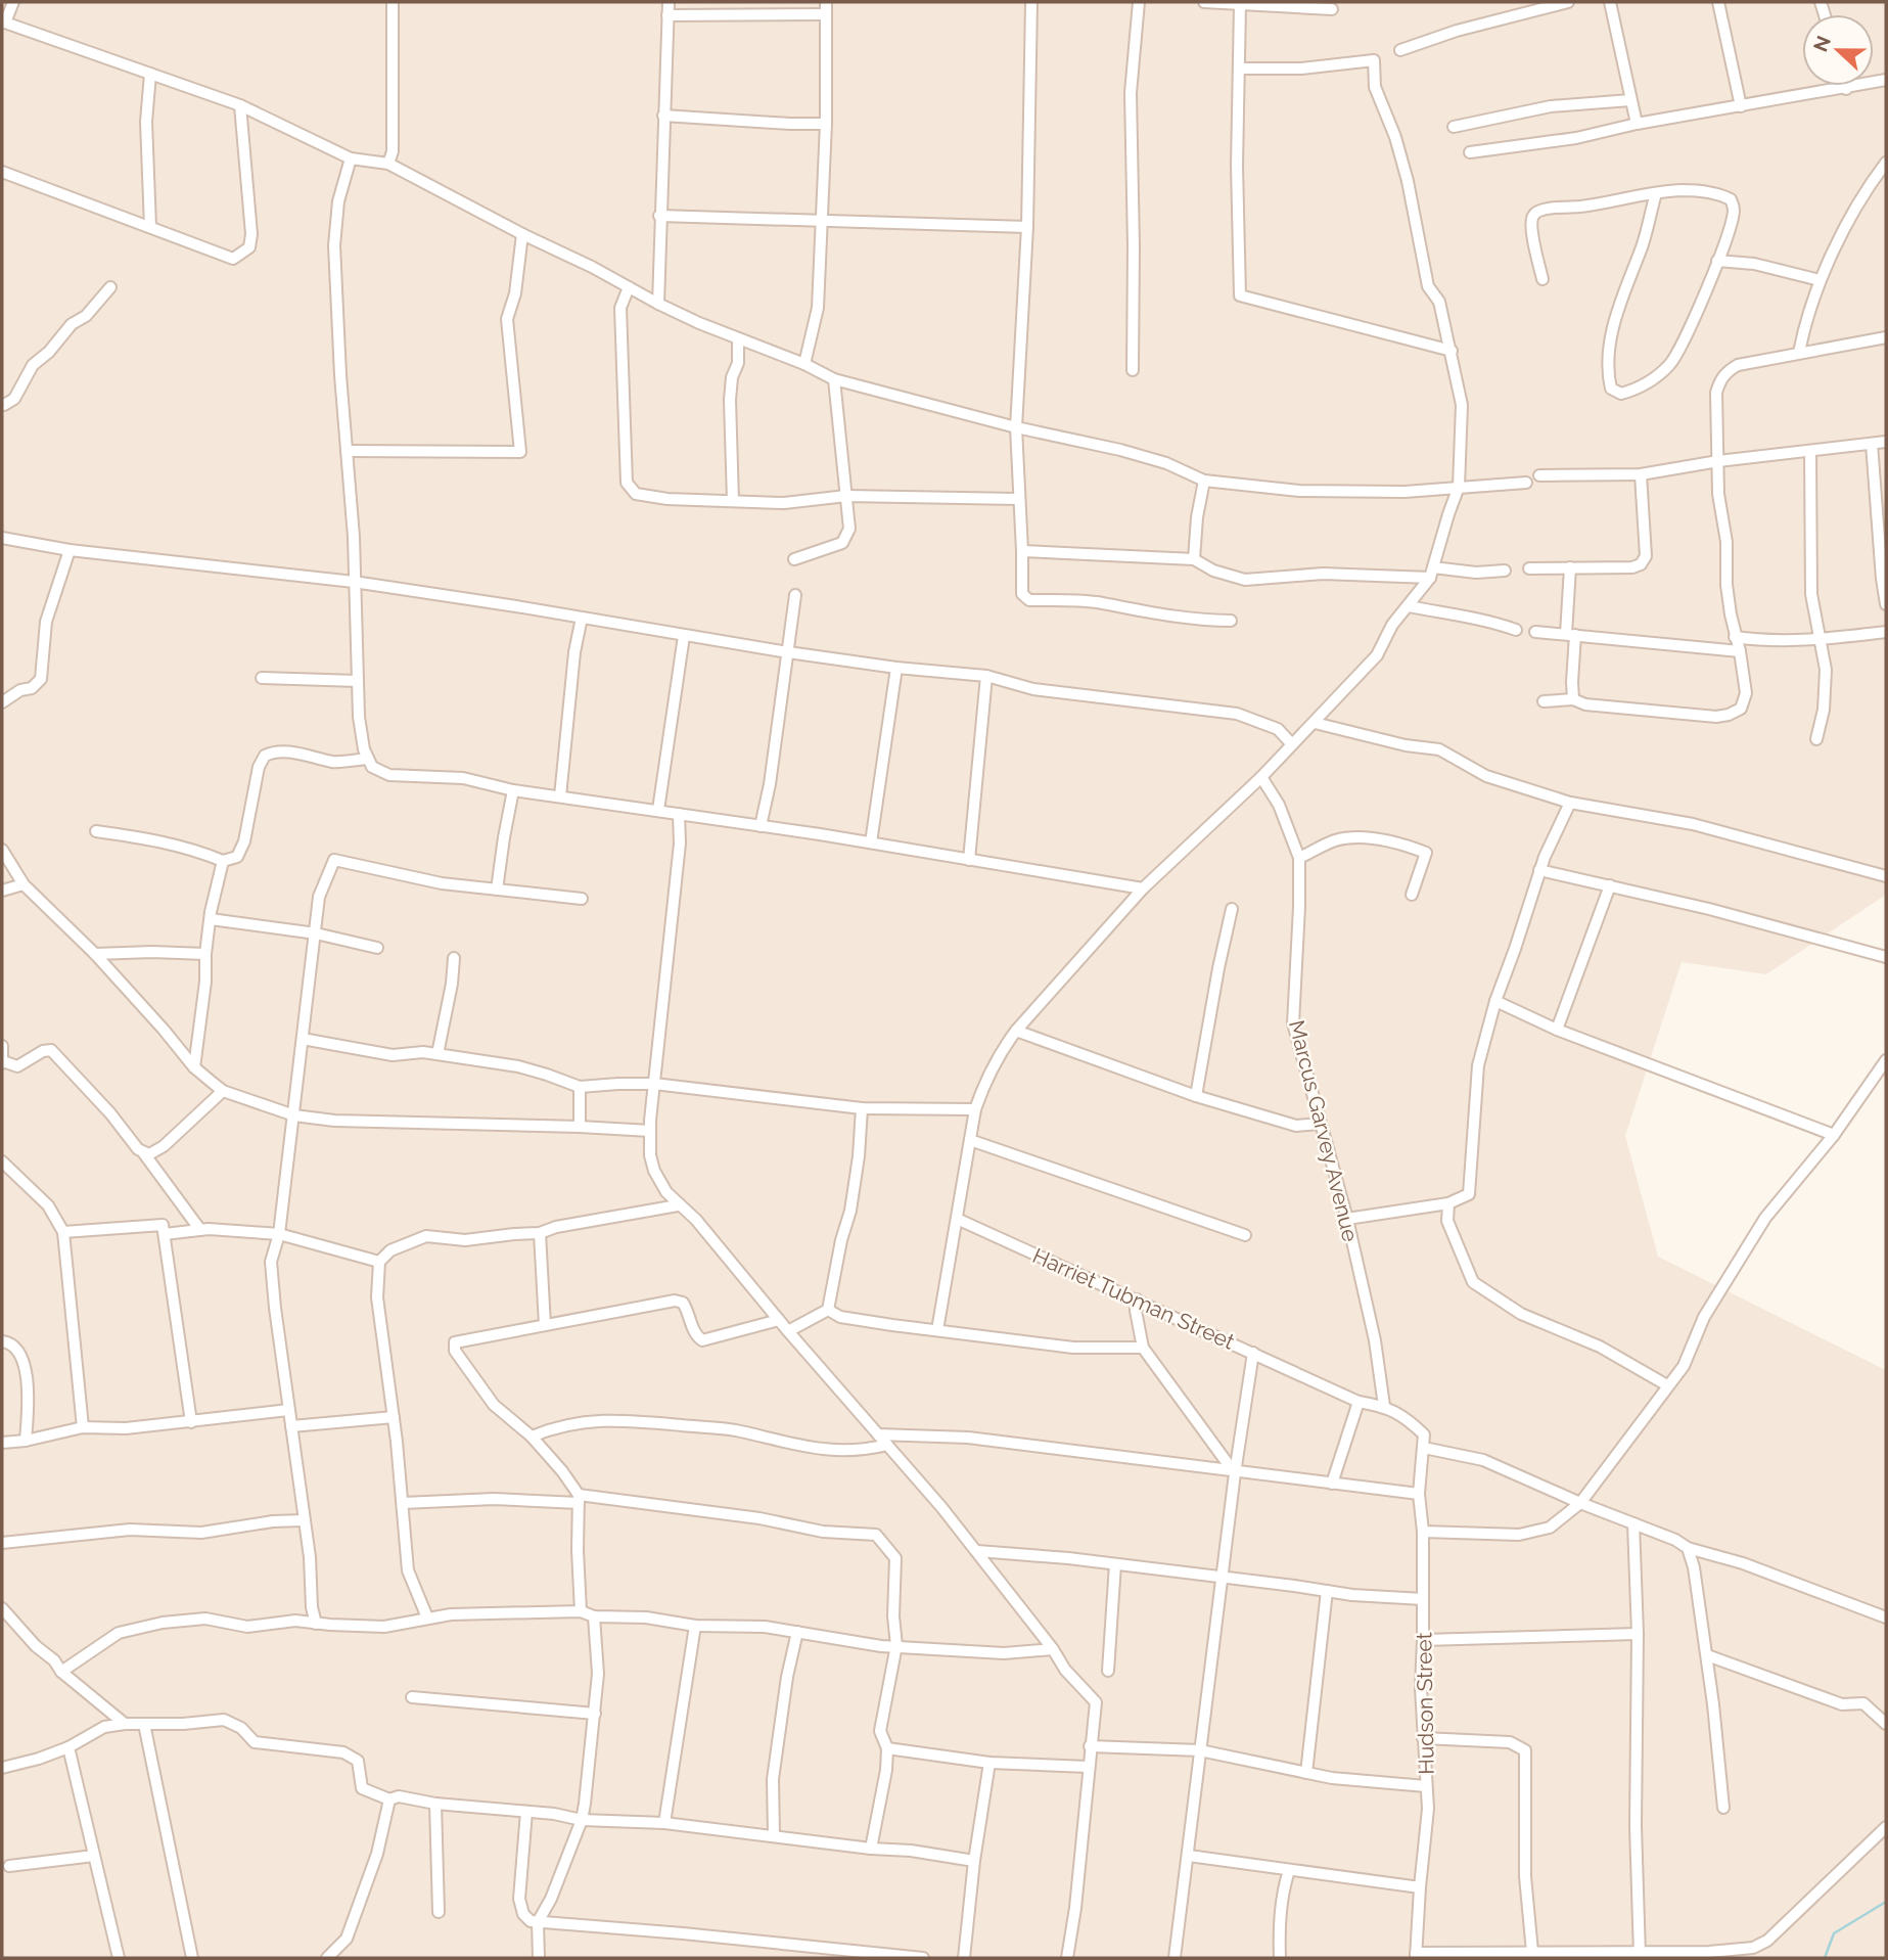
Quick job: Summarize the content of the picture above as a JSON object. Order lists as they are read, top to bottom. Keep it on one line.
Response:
{"streets":{"street":["Marcus Garvey Avenue","Harriet Tubman Street","Hudson Street"]},"crossings":[["Marcus Garvey Avenue","Harriet Tubman Street"]],"north":"left"}
